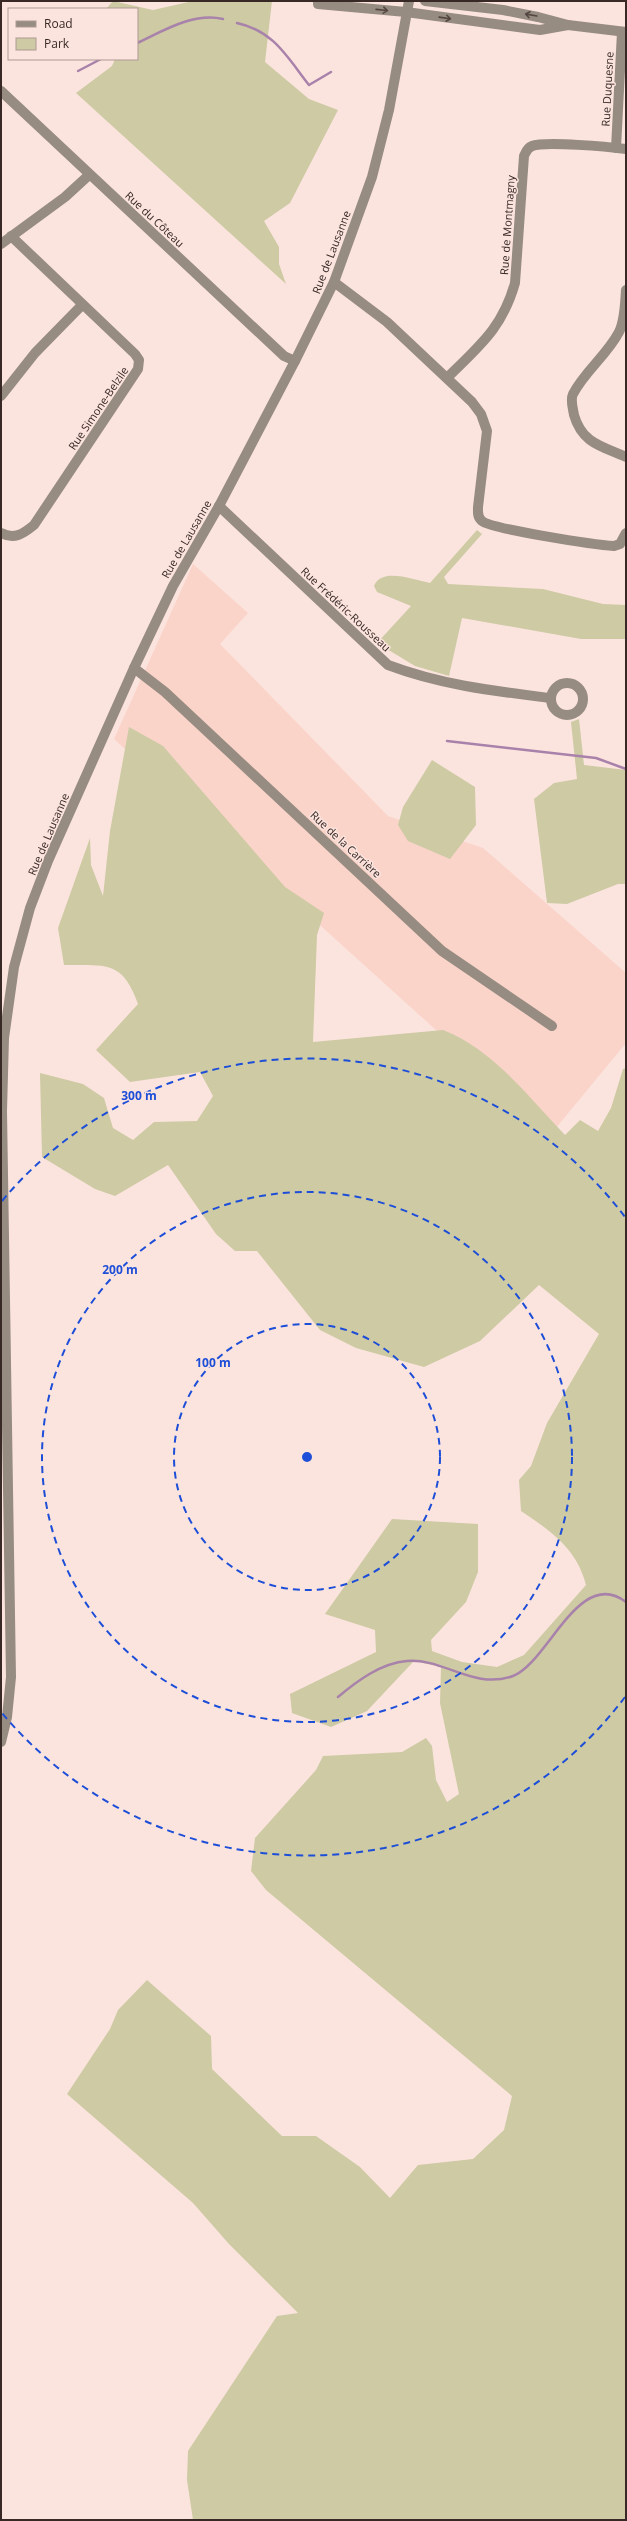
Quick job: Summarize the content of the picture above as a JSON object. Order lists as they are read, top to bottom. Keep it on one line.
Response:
{"streets":{"street":["Rue Duquesne","Rue du Côteau","Rue de Montmagny","Rue de Lausanne","Rue Simone-Belzile","Rue Frédéric-Rousseau","Rue de la Carrière"]},"crossings":[["Rue Duquesne","Rue de Montmagny"],["Rue du Côteau","Rue de Lausanne"],["Rue de Lausanne","Rue Frédéric-Rousseau"],["Rue de Lausanne","Rue de la Carrière"]],"legend":["Road","Park"],"rings":["300 m","200 m","100 m"]}
